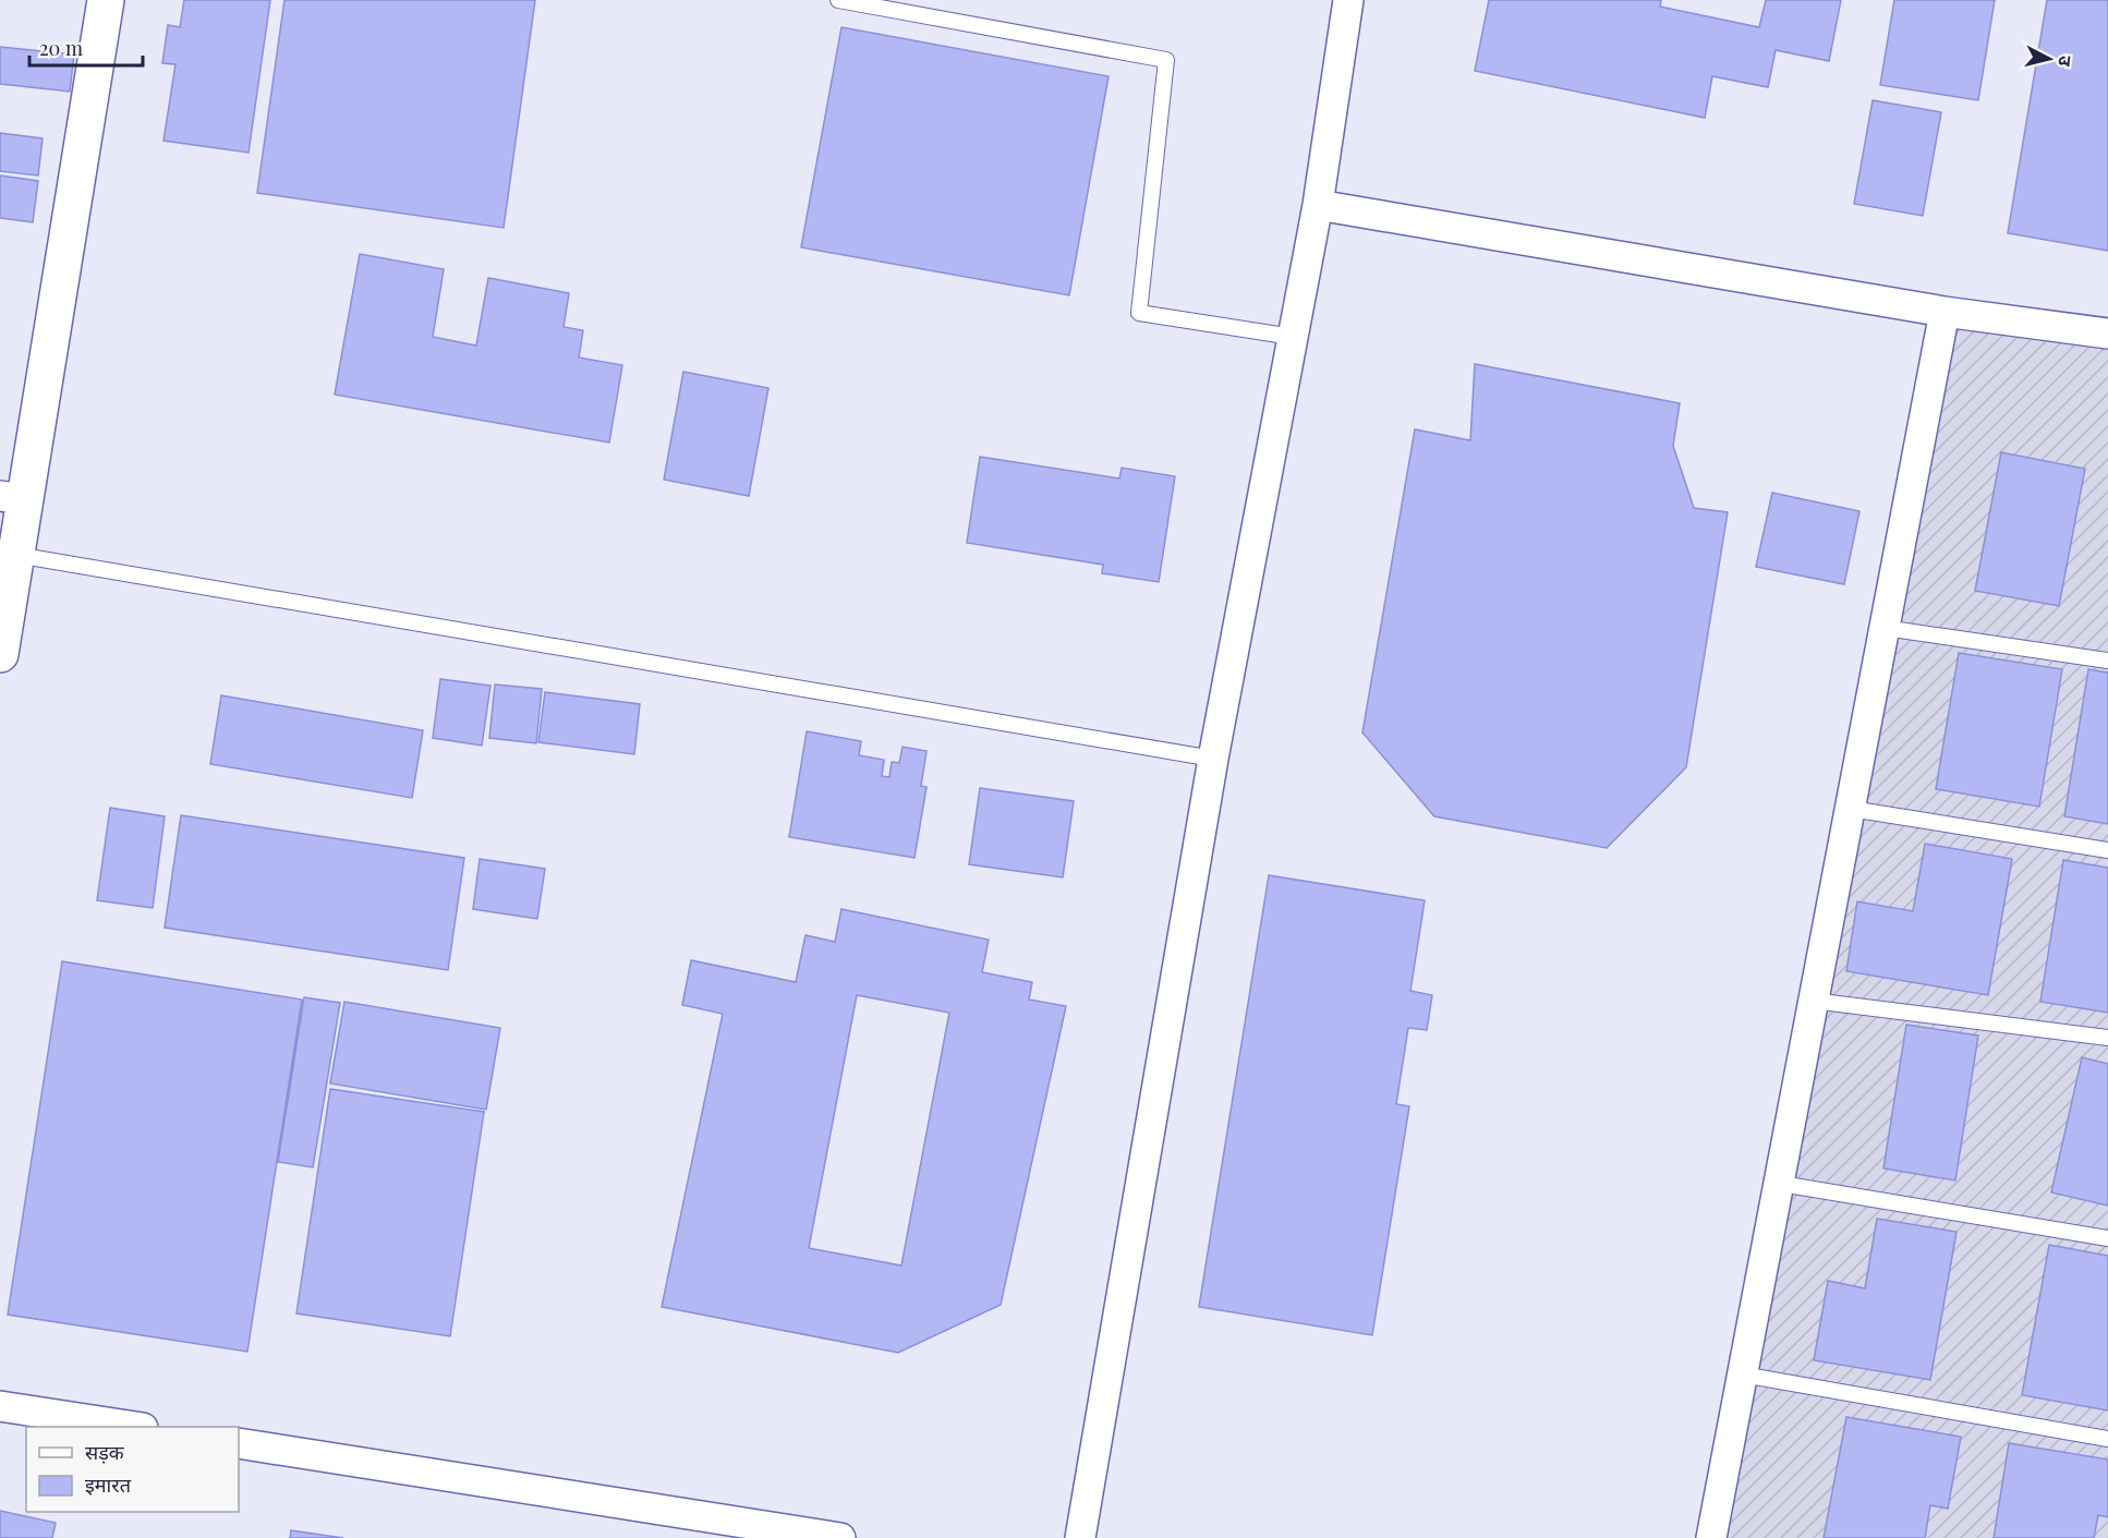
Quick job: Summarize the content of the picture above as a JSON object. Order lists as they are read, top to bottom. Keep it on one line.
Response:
{"legend":["सड़क","इमारत"],"scale_bar":"20 m","north":"right"}
